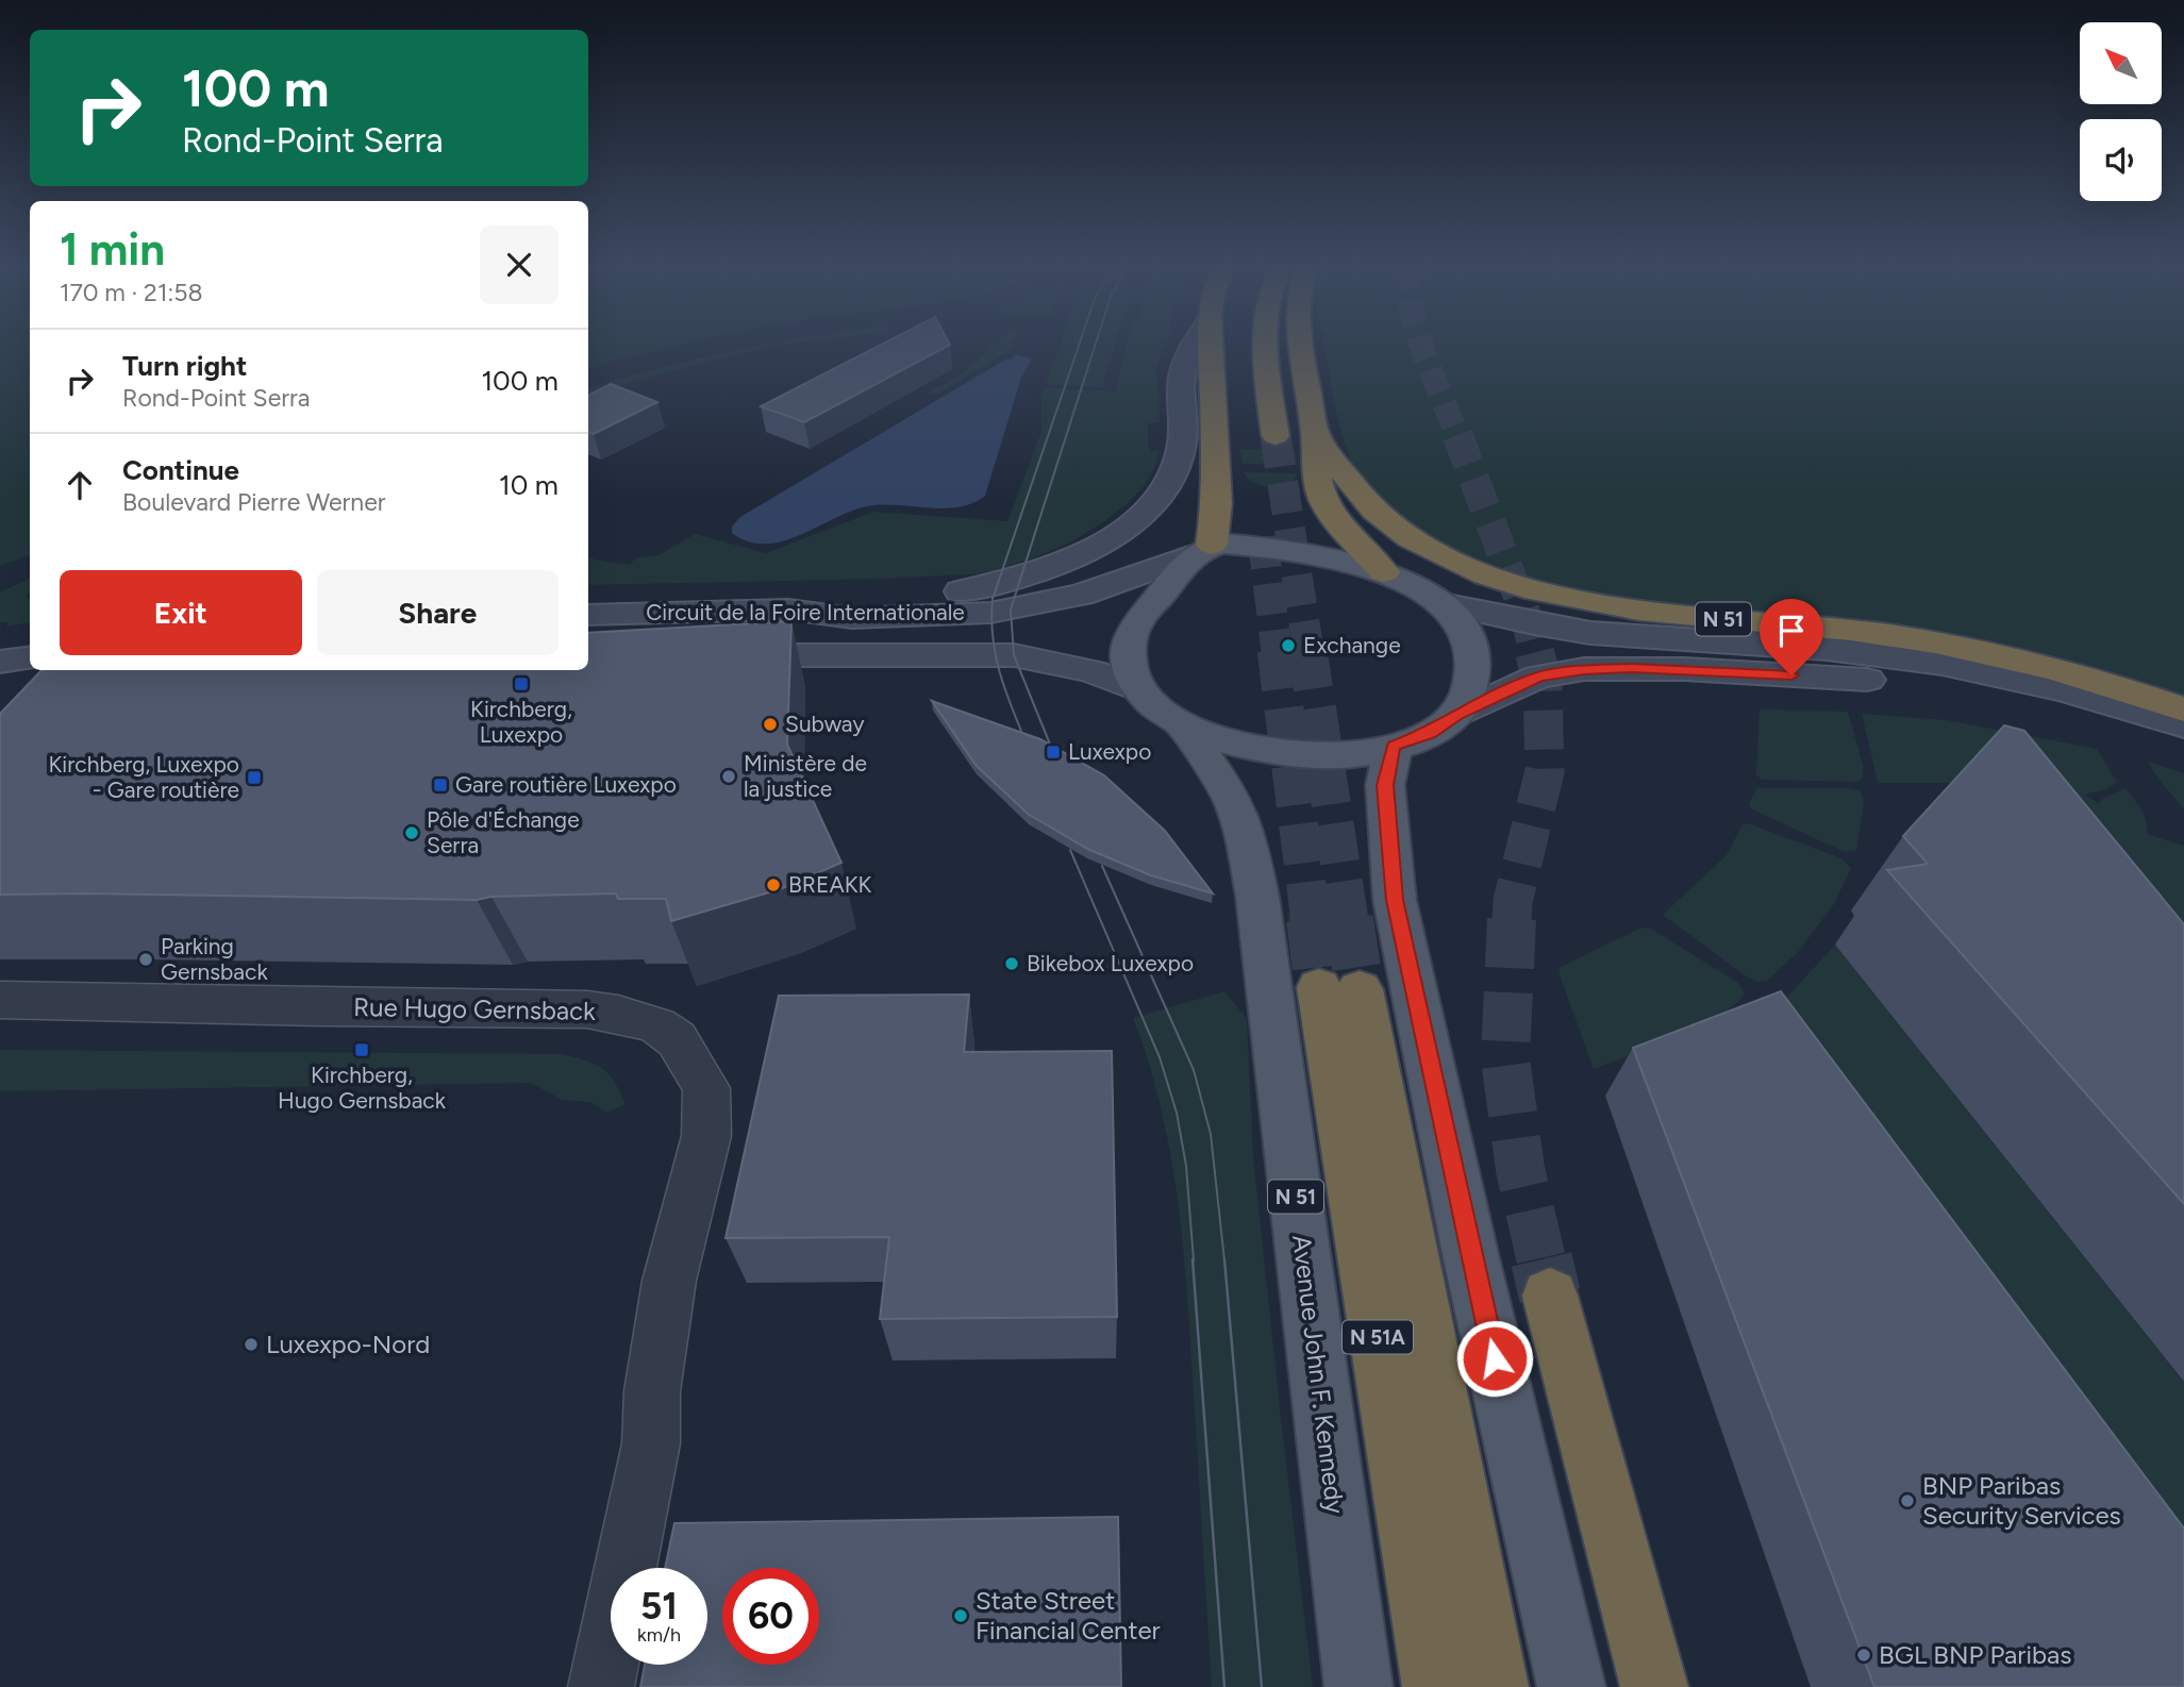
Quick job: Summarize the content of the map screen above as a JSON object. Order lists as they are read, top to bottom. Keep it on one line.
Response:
{"streets":{"highway":["N 51","N 51A"],"main road":["Circuit de la Foire Internationale","Avenue John F. Kennedy"],"street":["Rue Hugo Gernsback"]},"crossings":[["Circuit de la Foire Internationale","N 51"],["N 51","Avenue John F. Kennedy"]],"places":{"other":["Exchange","Subway","Ministère de la justice","Pôle d'Échange Serra","BREAKK","Parking Gernsback","Bikebox Luxexpo","Luxexpo-Nord","BNP Paribas Security Services","State Street Financial Center","BGL BNP Paribas"],"transit":["Kirchberg, Luxexpo","Luxexpo","Kirchberg, Luxexpo - Gare routière","Gare routière Luxexpo","Kirchberg, Hugo Gernsback"]},"north":"top left","page":{"turn":["100 m","Rond-Point Serra"],"heading":["1 min","170 m · 21:58"],"list":[{"name":"Turn right","note":"Rond-Point Serra","value":"100 m"},{"name":"Continue","note":"Boulevard Pierre Werner","value":"10 m"}],"buttons":["Exit","Share"],"speed":"51 km/h","limit":"60"}}
